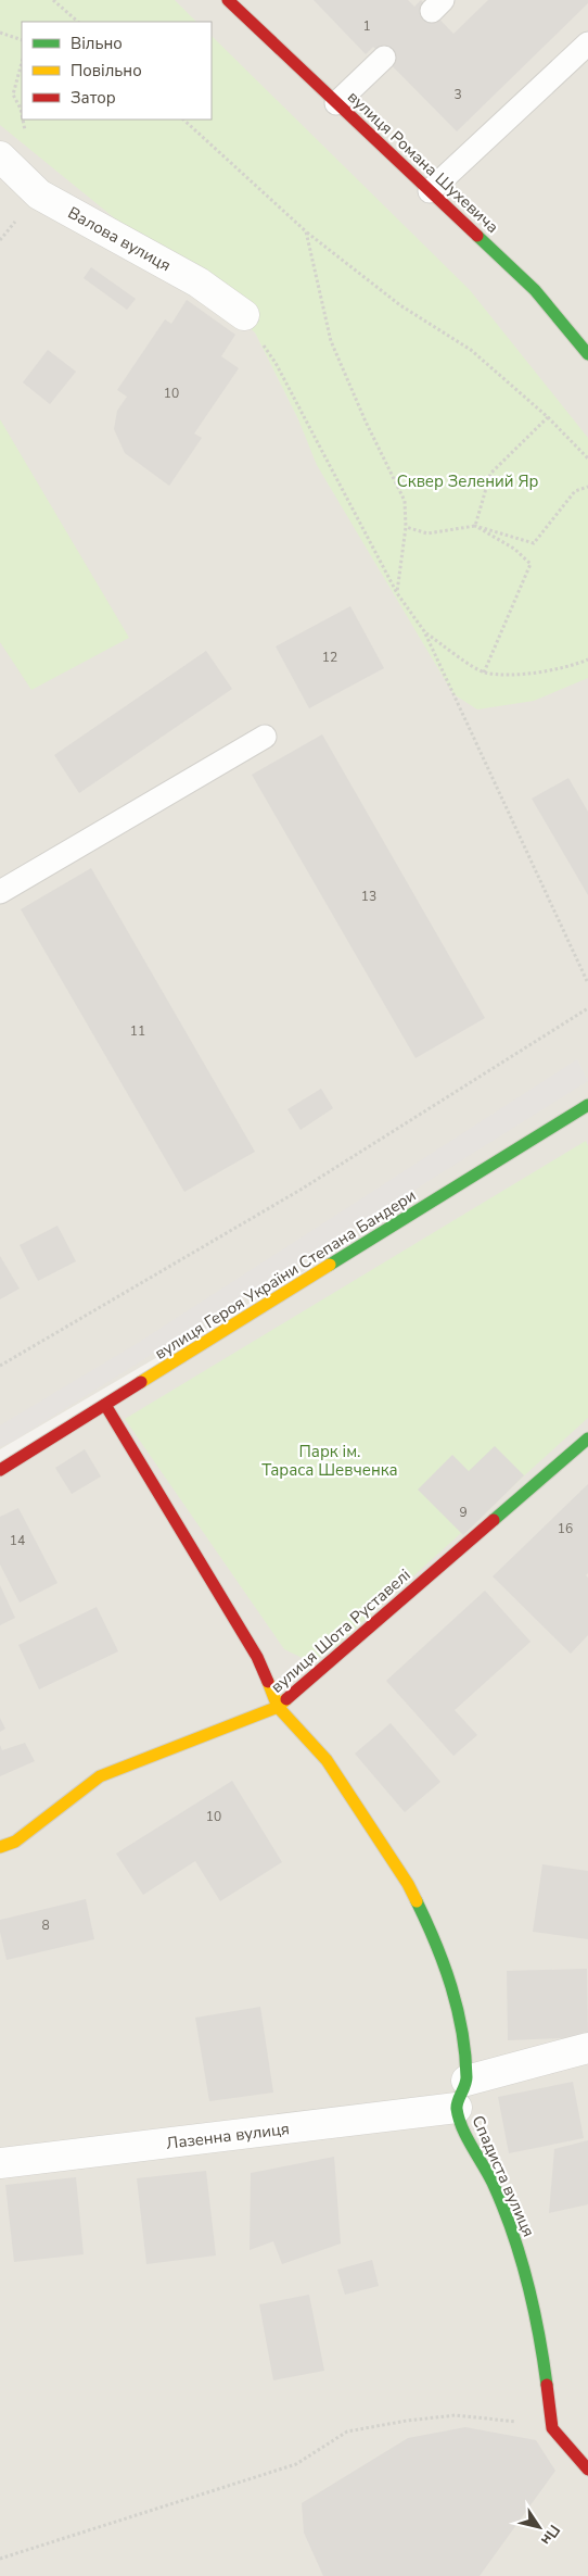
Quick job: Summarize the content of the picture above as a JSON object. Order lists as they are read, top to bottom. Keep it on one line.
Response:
{"streets":{"street":["вулиця Романа Шухевича","Валова вулиця","вулиця Героя України Степана Бандери","вулиця Шота Руставелі","Лазенна вулиця","Спадиста вулиця"]},"crossings":[["вулиця Шота Руставелі","Спадиста вулиця"],["Лазенна вулиця","Спадиста вулиця"]],"parks":["Сквер Зелений Яр","Парк ім. Тараса Шевченка"],"house_numbers":["1","3","10","12","13","11","9","16","14","10","8"],"legend":["Вільно","Повільно","Затор"],"north":"bottom right"}
